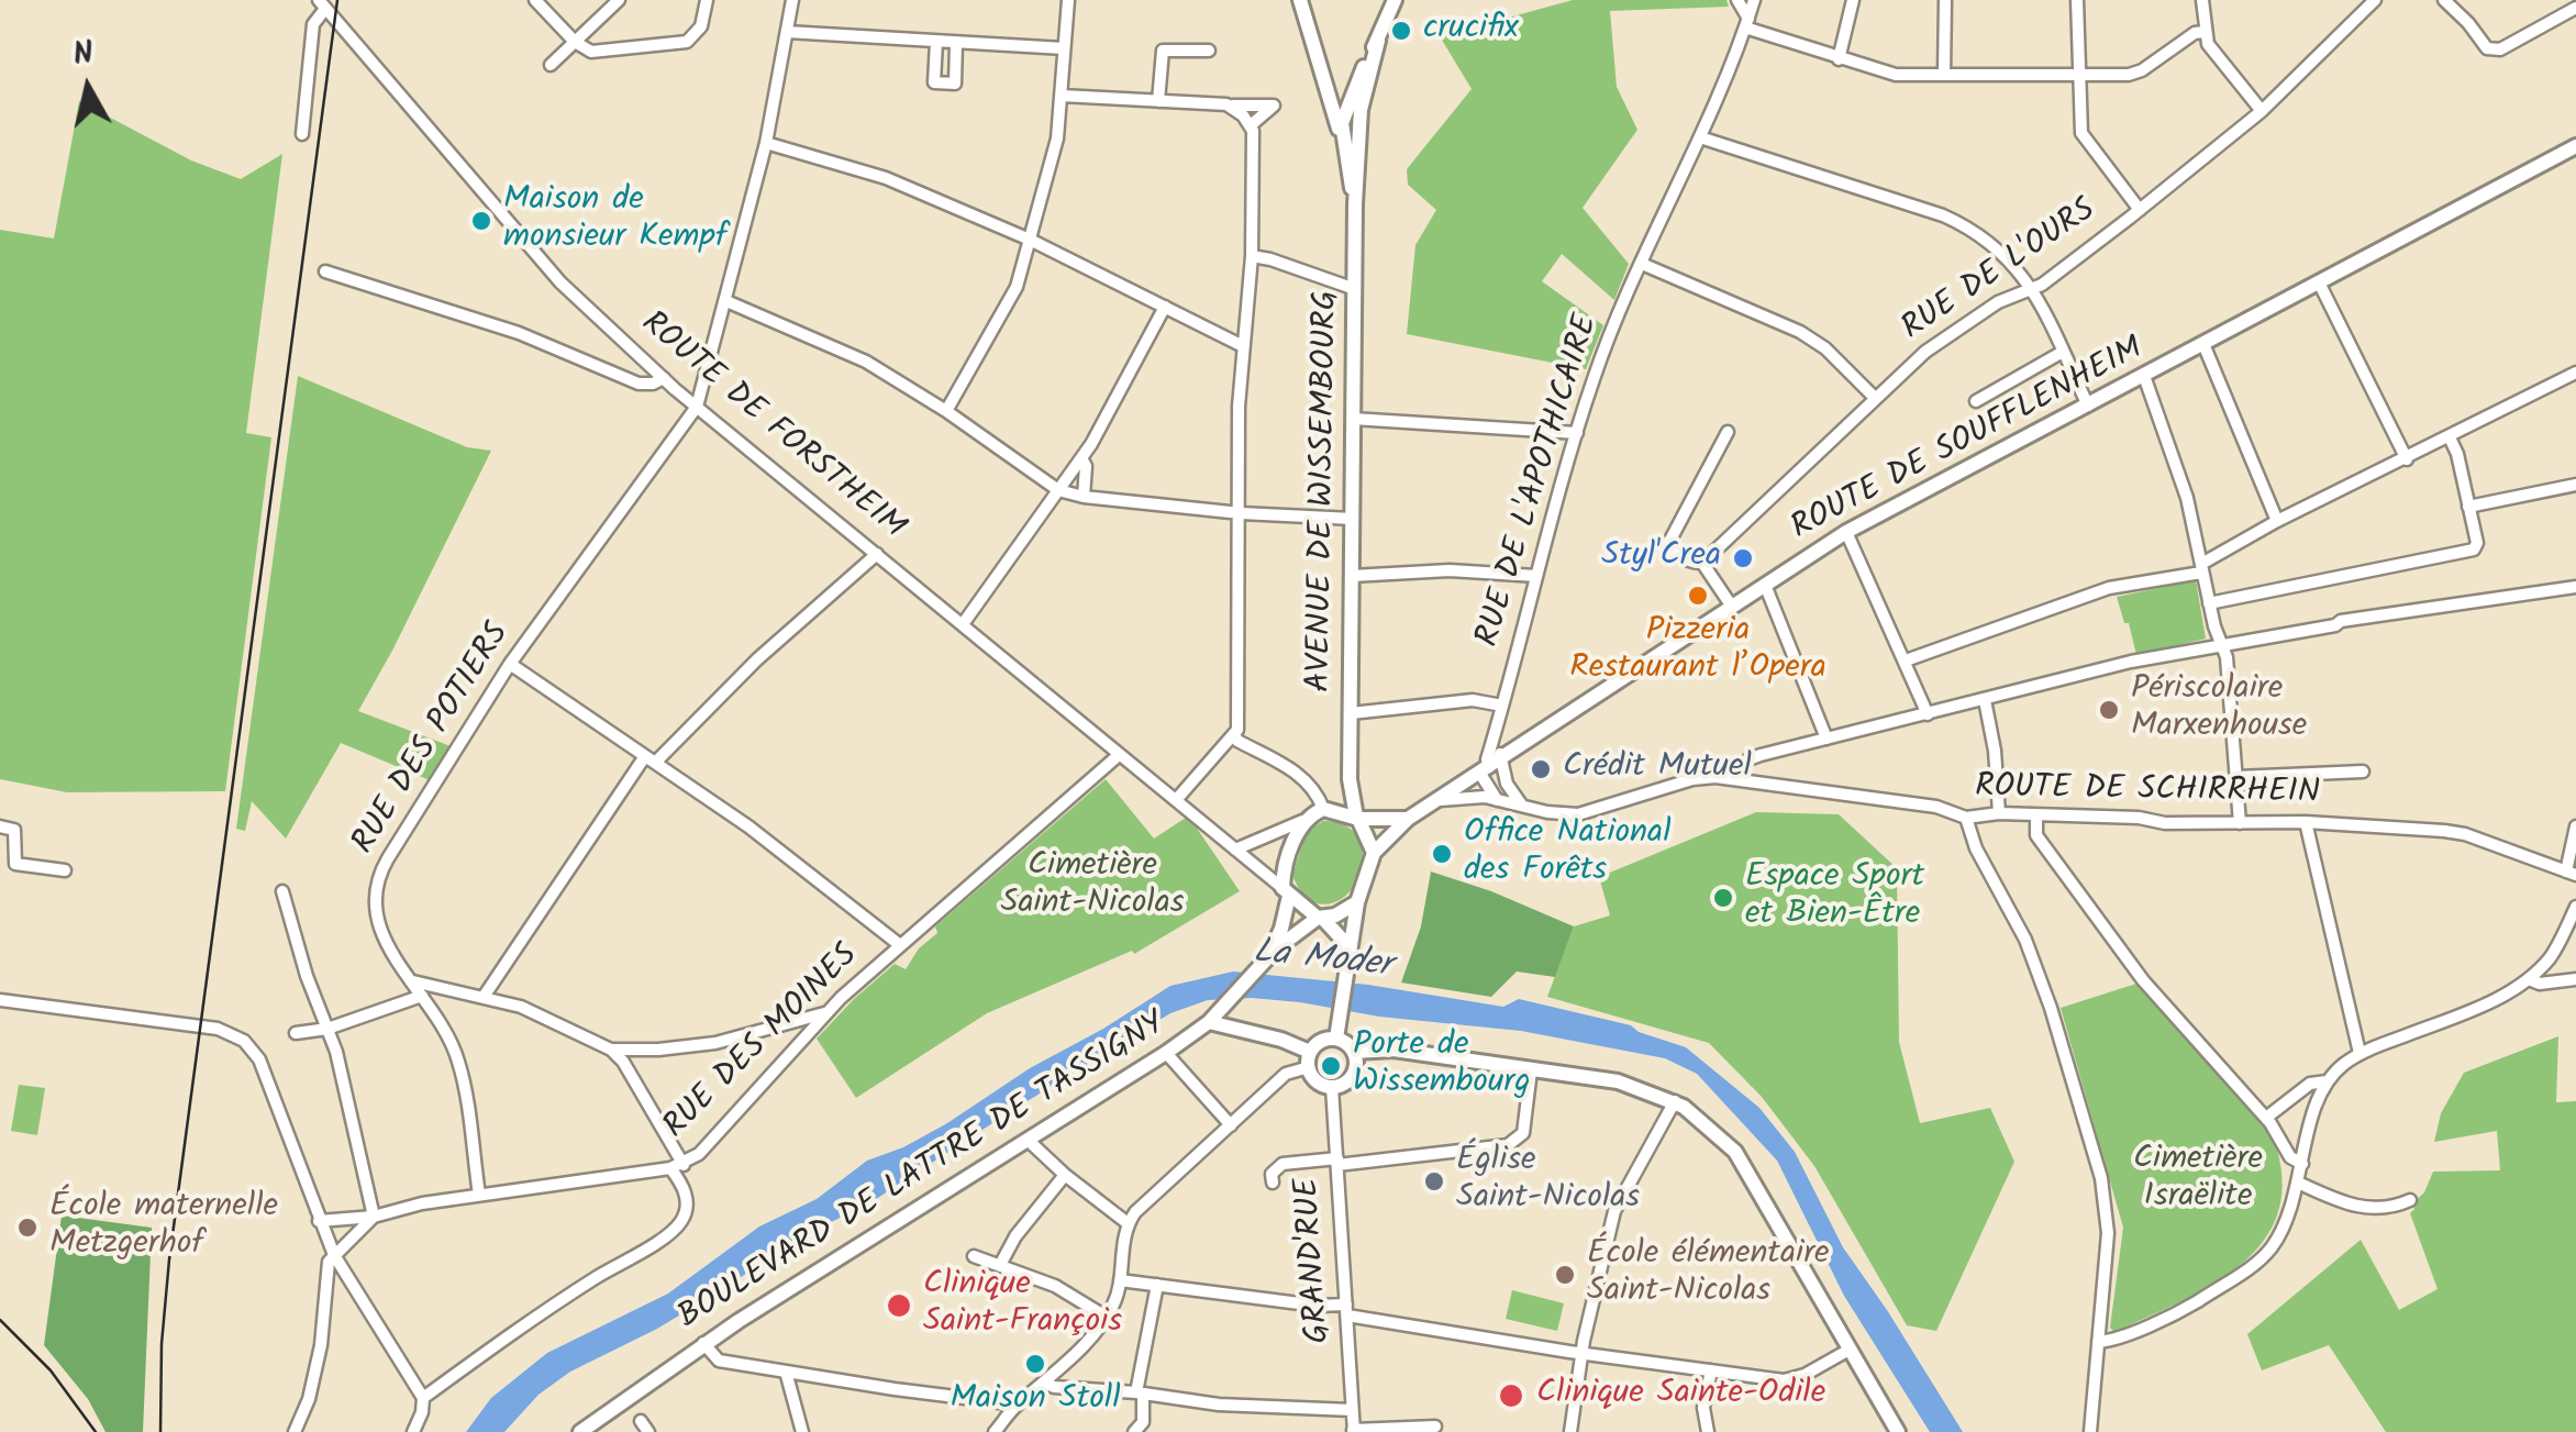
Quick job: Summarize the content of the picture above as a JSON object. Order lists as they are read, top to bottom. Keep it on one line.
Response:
{"streets":{"main road":["ROUTE DE SOUFFLENHEIM","AVENUE DE WISSEMBOURG","BOULEVARD DE LATTRE DE TASSIGNY"],"street":["RUE DE L'OURS","ROUTE DE FORSTHEIM","RUE DE L'APOTHICAIRE","RUE DES POTIERS","ROUTE DE SCHIRRHEIN","RUE DES MOINES","GRAND'RUE"]},"crossings":[["ROUTE DE FORSTHEIM","ROUTE DE SOUFFLENHEIM"],["ROUTE DE FORSTHEIM","AVENUE DE WISSEMBOURG"],["ROUTE DE FORSTHEIM","RUE DES POTIERS"],["ROUTE DE FORSTHEIM","RUE DES MOINES"],["ROUTE DE SOUFFLENHEIM","RUE DE L'APOTHICAIRE"],["ROUTE DE SOUFFLENHEIM","AVENUE DE WISSEMBOURG"],["ROUTE DE SOUFFLENHEIM","ROUTE DE SCHIRRHEIN"],["RUE DES POTIERS","RUE DES MOINES"],["BOULEVARD DE LATTRE DE TASSIGNY","GRAND'RUE"]],"water":["La Moder"],"parks":["Cimetière Saint-Nicolas","Cimetière Israëlite"],"places":["crucifix","Maison de monsieur Kempf","Styl'Crea","Pizzeria Restaurant l’Opera","Périscolaire Marxenhouse","Crédit Mutuel","Office National des Forêts","Espace Sport et Bien-Être","Porte de Wissembourg","Église Saint-Nicolas","École maternelle Metzgerhof","École élémentaire Saint-Nicolas","Clinique Saint-François","Maison Stoll","Clinique Sainte-Odile"],"north":"top"}
